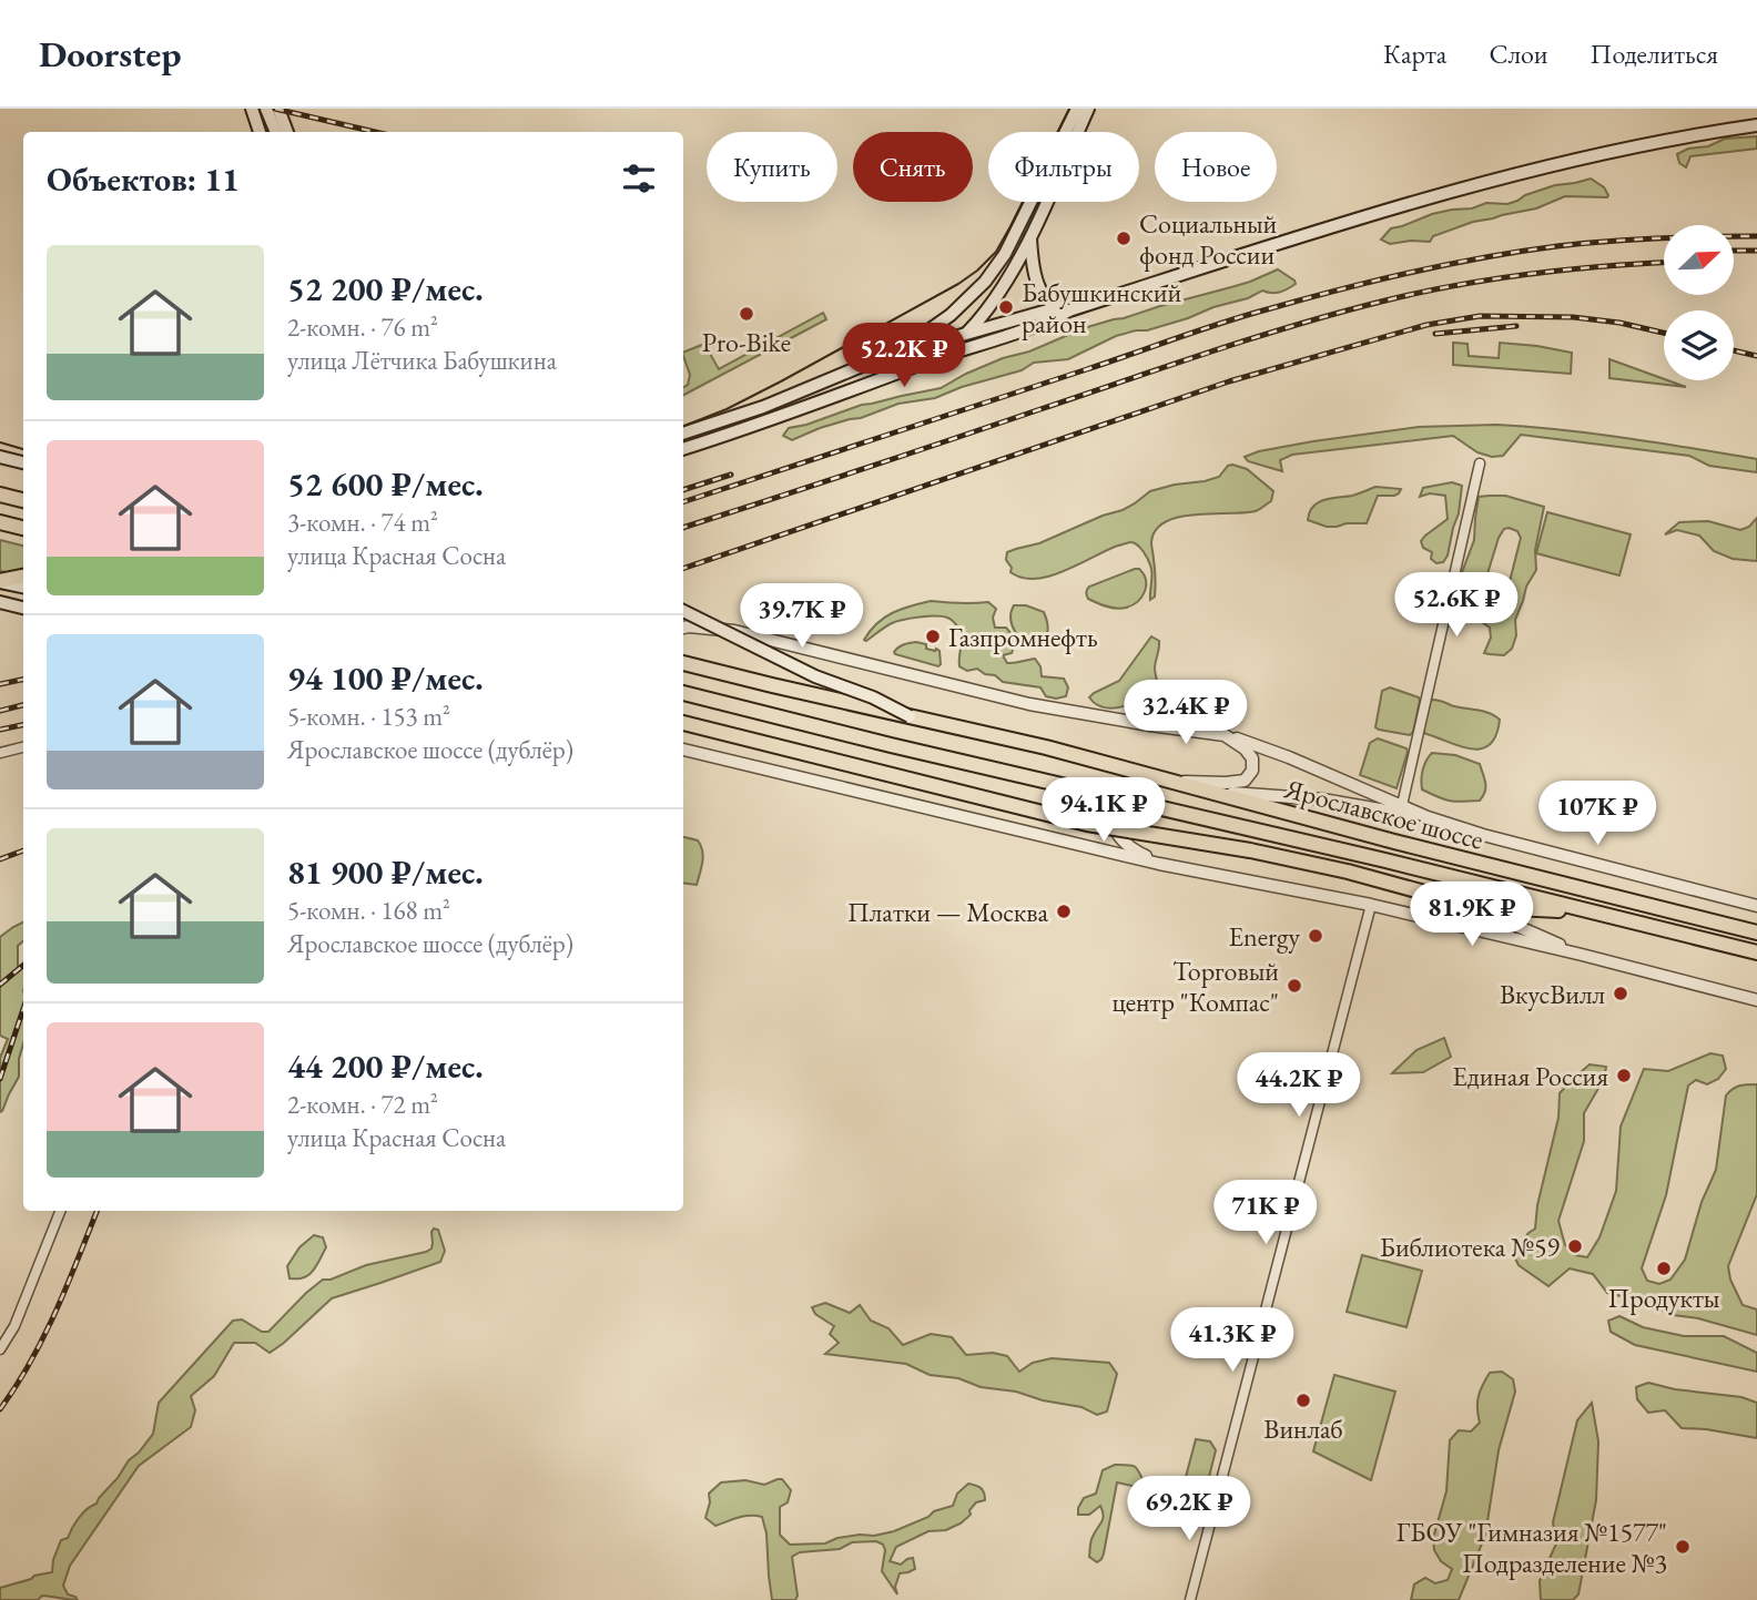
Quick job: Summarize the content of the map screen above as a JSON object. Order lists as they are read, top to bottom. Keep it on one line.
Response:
{"streets":{"main road":["Ярославское шоссе"]},"places":["Социальный фонд России","Бабушкинский район","Pro-Bike","Газпромнефть","Платки — Москва","Energy","Торговый центр \"Компас\"","ВкусВилл","Единая Россия","Библиотека №59","Продукты","Винлаб","ГБОУ \"Гимназия №1577\" Подразделение №3"],"north":"top right","page":{"header":"Doorstep","nav":["Карта","Слои","Поделиться"],"chip":["Купить","Снять","Фильтры","Новое"],"heading":"Объектов: 11","list":[{"name":"52 200 ₽/мес.","note":"2-комн. · 76 m² · улица Лётчика Бабушкина"},{"name":"52 600 ₽/мес.","note":"3-комн. · 74 m² · улица Красная Сосна"},{"name":"94 100 ₽/мес.","note":"5-комн. · 153 m² · Ярославское шоссе (дублёр)"},{"name":"81 900 ₽/мес.","note":"5-комн. · 168 m² · Ярославское шоссе (дублёр)"},{"name":"44 200 ₽/мес.","note":"2-комн. · 72 m² · улица Красная Сосна"}],"price":["52.2K ₽","52.6K ₽","39.7K ₽","32.4K ₽","94.1K ₽","107K ₽","81.9K ₽","44.2K ₽","71K ₽","41.3K ₽","69.2K ₽"]}}
